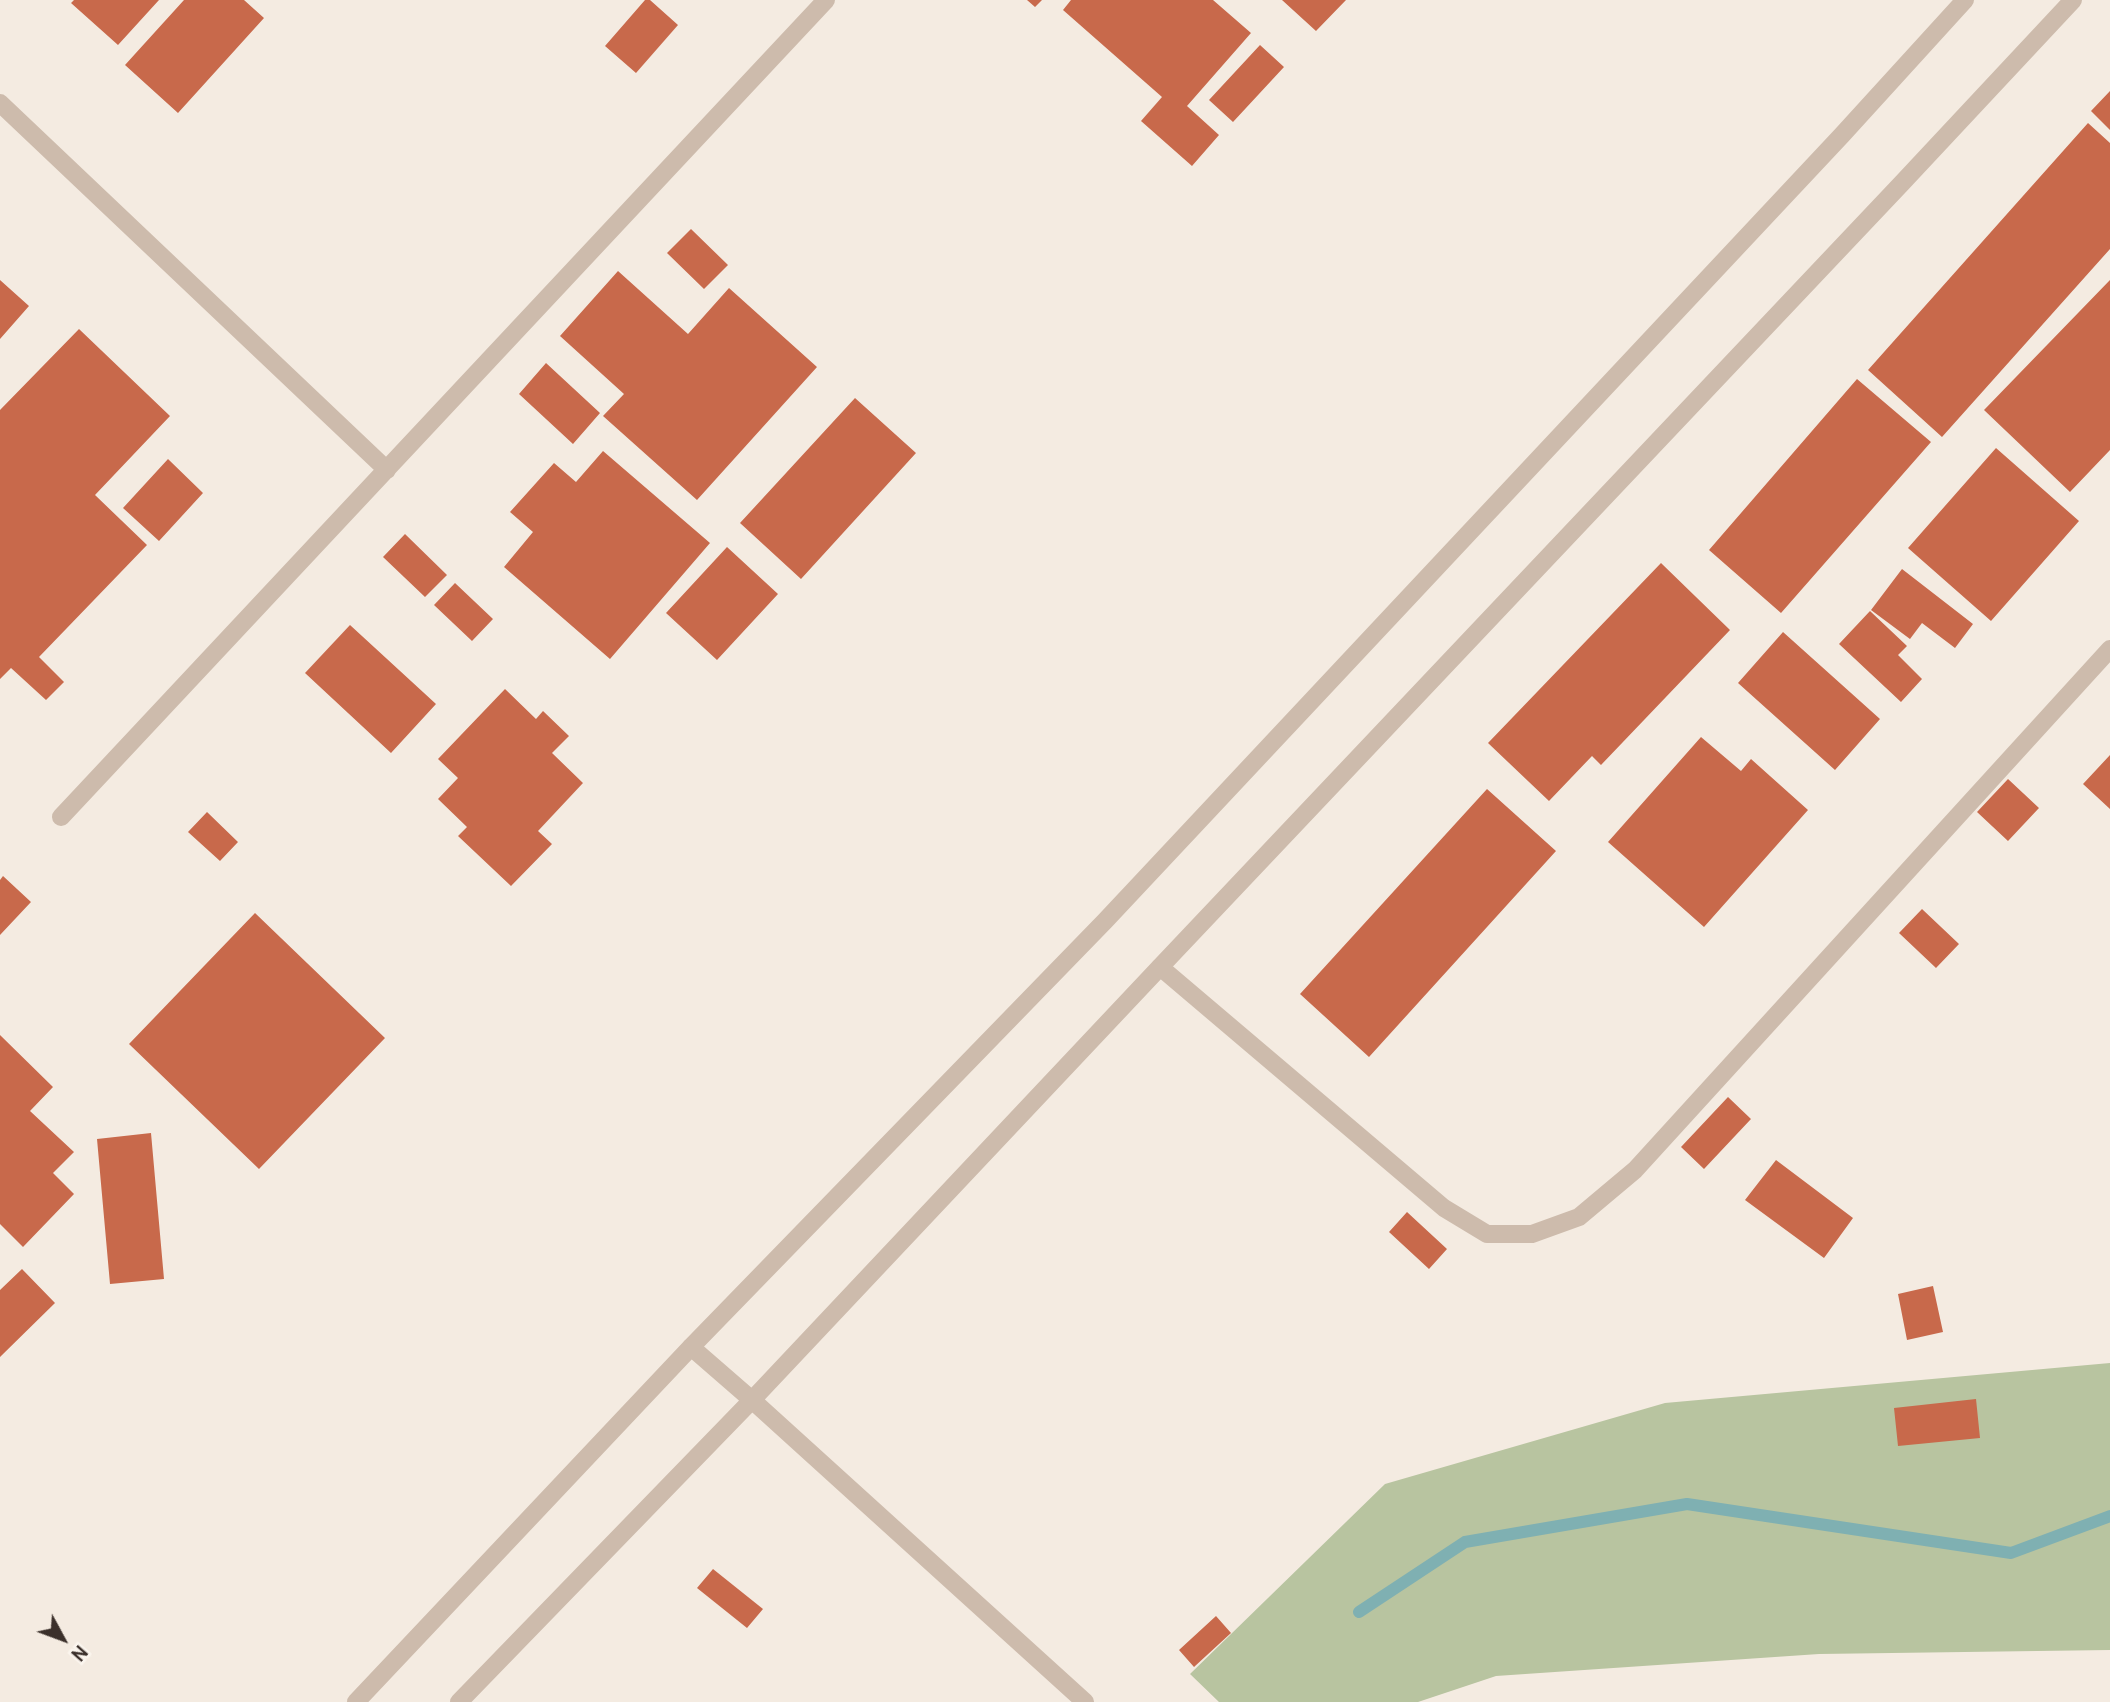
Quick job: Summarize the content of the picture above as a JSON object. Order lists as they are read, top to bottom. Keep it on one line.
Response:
{"north":"bottom right"}
